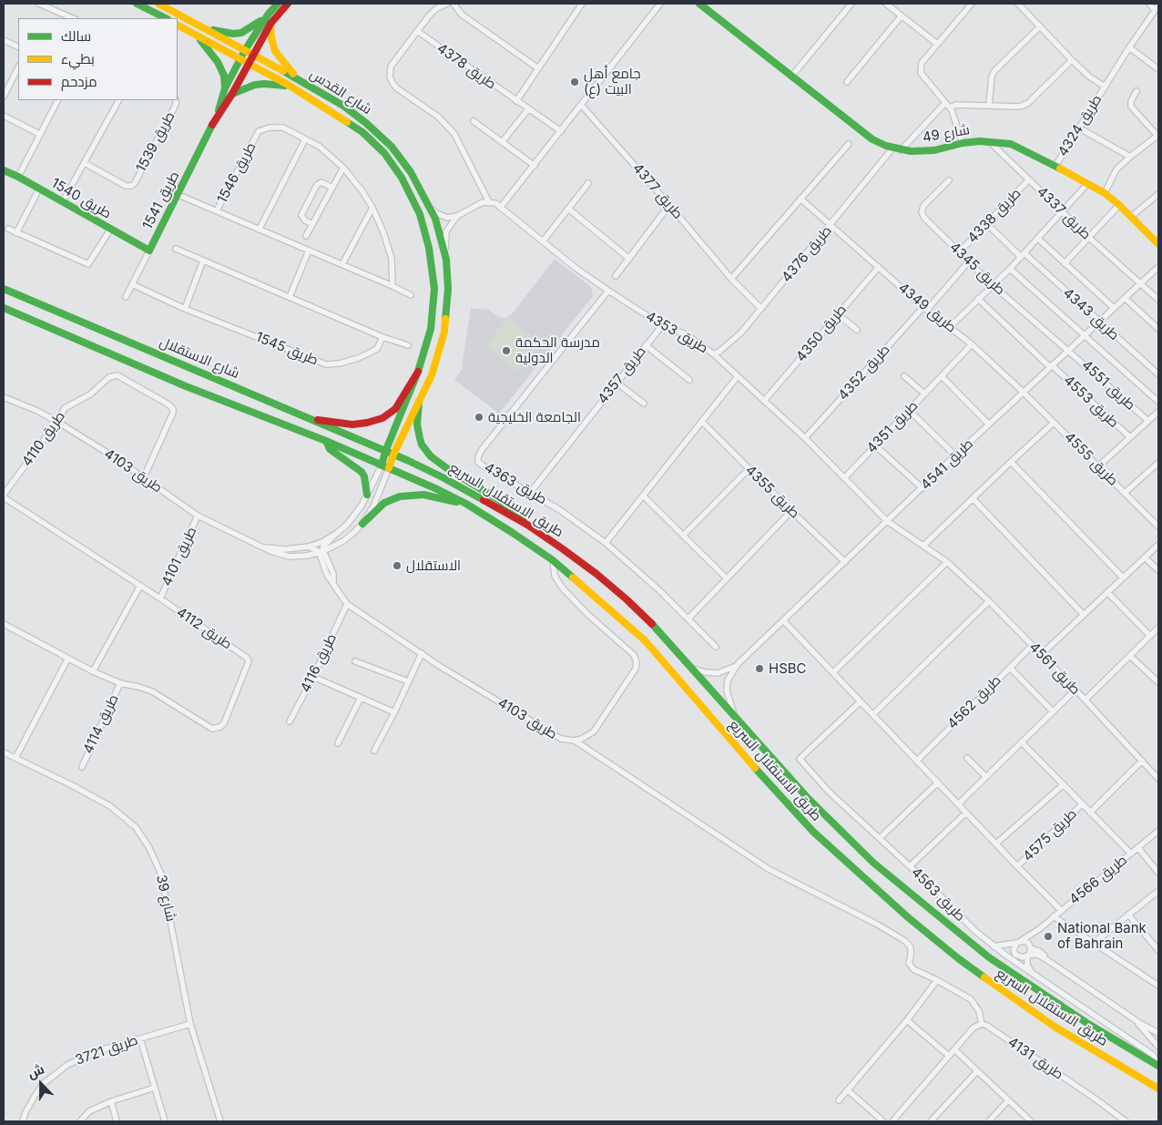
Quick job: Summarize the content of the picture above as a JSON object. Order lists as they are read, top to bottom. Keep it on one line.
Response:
{"streets":{"main road":["شارع القدس","شارع 49","طريق 1540","طريق 1541","شارع الاستقلال","طريق الاستقلال السريع"],"street":["طريق 4378","طريق 4324","طريق 1539","طريق 1546","طريق 4377","طريق 4337","طريق 4338","طريق 4376","طريق 4345","طريق 4349","طريق 4343","طريق 4353","طريق 4350","طريق 1545","طريق 4352","طريق 4357","طريق 4551","طريق 4553","طريق 4351","طريق 4110","طريق 4555","طريق 4541","طريق 4103","طريق 4363","طريق 4355","طريق 4101","طريق 4112","طريق 4116","طريق 4561","طريق 4562","طريق 4114","طريق 4575","طريق 4566","طريق 4563","شارع 39","طريق 3721","طريق 4131"]},"crossings":[["شارع القدس","طريق 1541"],["شارع القدس","شارع الاستقلال"],["شارع القدس","طريق 4103"],["شارع القدس","طريق الاستقلال السريع"],["طريق 4324","شارع 49"],["شارع 49","طريق 4337"],["شارع 49","طريق 4376"],["طريق 1546","طريق 1541"],["طريق 4377","طريق 4376"],["طريق 1540","طريق 1541"],["طريق 1541","طريق 1545"],["طريق 4337","طريق 4338"],["طريق 4337","طريق 4541"],["طريق 4338","طريق 4345"],["طريق 4338","طريق 4343"],["طريق 4376","طريق 4349"],["طريق 4376","طريق 4353"],["طريق 4345","طريق 4352"],["طريق 4345","طريق 4551"],["طريق 4345","طريق 4541"],["طريق 4349","طريق 4350"],["طريق 4349","طريق 4352"],["طريق 4349","طريق 4351"],["طريق 4349","طريق 4555"],["طريق 4349","طريق 4541"],["طريق 4343","طريق 4551"],["طريق 4343","طريق 4541"],["طريق 4353","طريق 4350"],["طريق 4353","طريق 4352"],["طريق 4353","طريق 4357"],["طريق 4353","طريق 4351"],["طريق 4353","طريق 4541"],["طريق 4353","طريق 4363"],["طريق 4353","طريق 4561"],["شارع الاستقلال","طريق الاستقلال السريع"],["طريق 4357","طريق 4363"],["طريق 4551","طريق 4541"],["طريق 4553","طريق 4541"],["طريق 4110","طريق 4103"],["طريق 4110","طريق 4112"],["طريق 4555","طريق 4541"],["طريق 4541","طريق 4355"],["طريق 4541","طريق 4561"],["طريق 4103","طريق الاستقلال السريع"],["طريق 4103","طريق 4101"],["طريق 4103","طريق 4116"],["طريق الاستقلال السريع","طريق 4563"],["طريق 4101","طريق 4112"],["طريق 4112","طريق 4114"],["طريق 4561","طريق 4562"],["طريق 4561","طريق 4575"],["طريق 4575","طريق 4566"],["شارع 39","طريق 3721"]],"places":["جامع أهل البيت (ع)","مدرسة الحكمة الدولية","الجامعة الخليجية","الاستقلال","HSBC","National Bank of Bahrain"],"legend":["سالك","بطيء","مزدحم"],"north":"top"}
